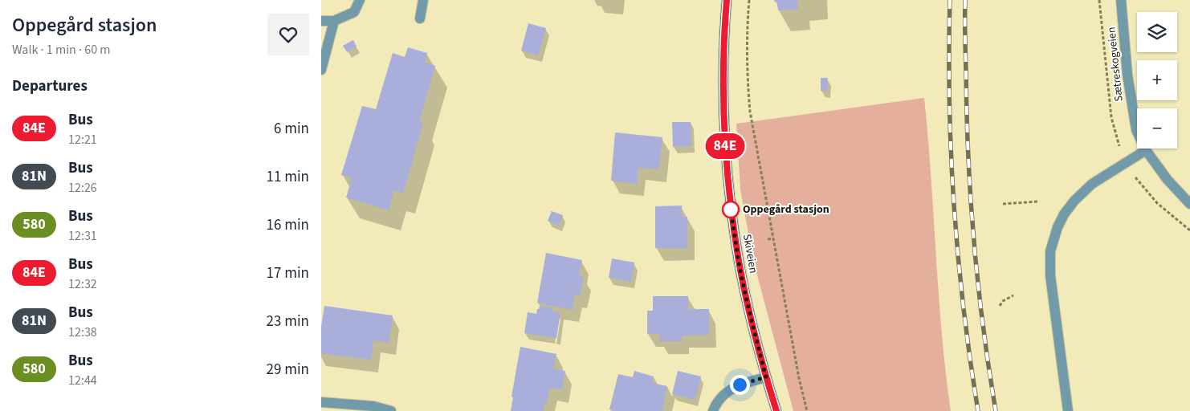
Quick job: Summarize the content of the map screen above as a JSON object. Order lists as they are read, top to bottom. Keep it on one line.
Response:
{"streets":{"main road":["Skiveien"],"street":["Sætreskogveien"]},"places":["Oppegård stasjon"],"lines":["bus line 84E"],"page":{"heading":[["Oppegård stasjon","Walk · 1 min · 60 m"],"Departures"],"on_map":"84E","map_buttons":["+","−"],"list":[{"mark":"84E","name":"Bus","note":"12:21","value":"6 min"},{"mark":"81N","name":"Bus","note":"12:26","value":"11 min"},{"mark":"580","name":"Bus","note":"12:31","value":"16 min"},{"mark":"84E","name":"Bus","note":"12:32","value":"17 min"},{"mark":"81N","name":"Bus","note":"12:38","value":"23 min"},{"mark":"580","name":"Bus","note":"12:44","value":"29 min"}]}}
